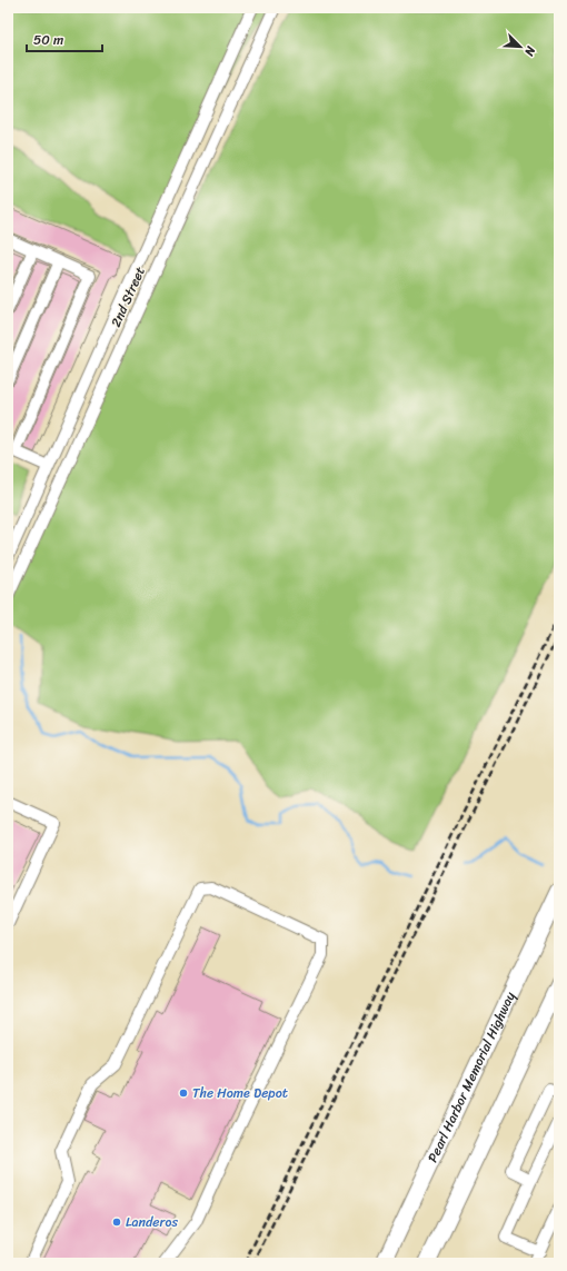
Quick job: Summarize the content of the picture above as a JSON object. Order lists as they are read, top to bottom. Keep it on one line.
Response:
{"streets":{"highway":["Pearl Harbor Memorial Highway"],"street":["2nd Street"]},"places":["The Home Depot","Landeros"],"scale_bar":"50 m","north":"bottom right"}
